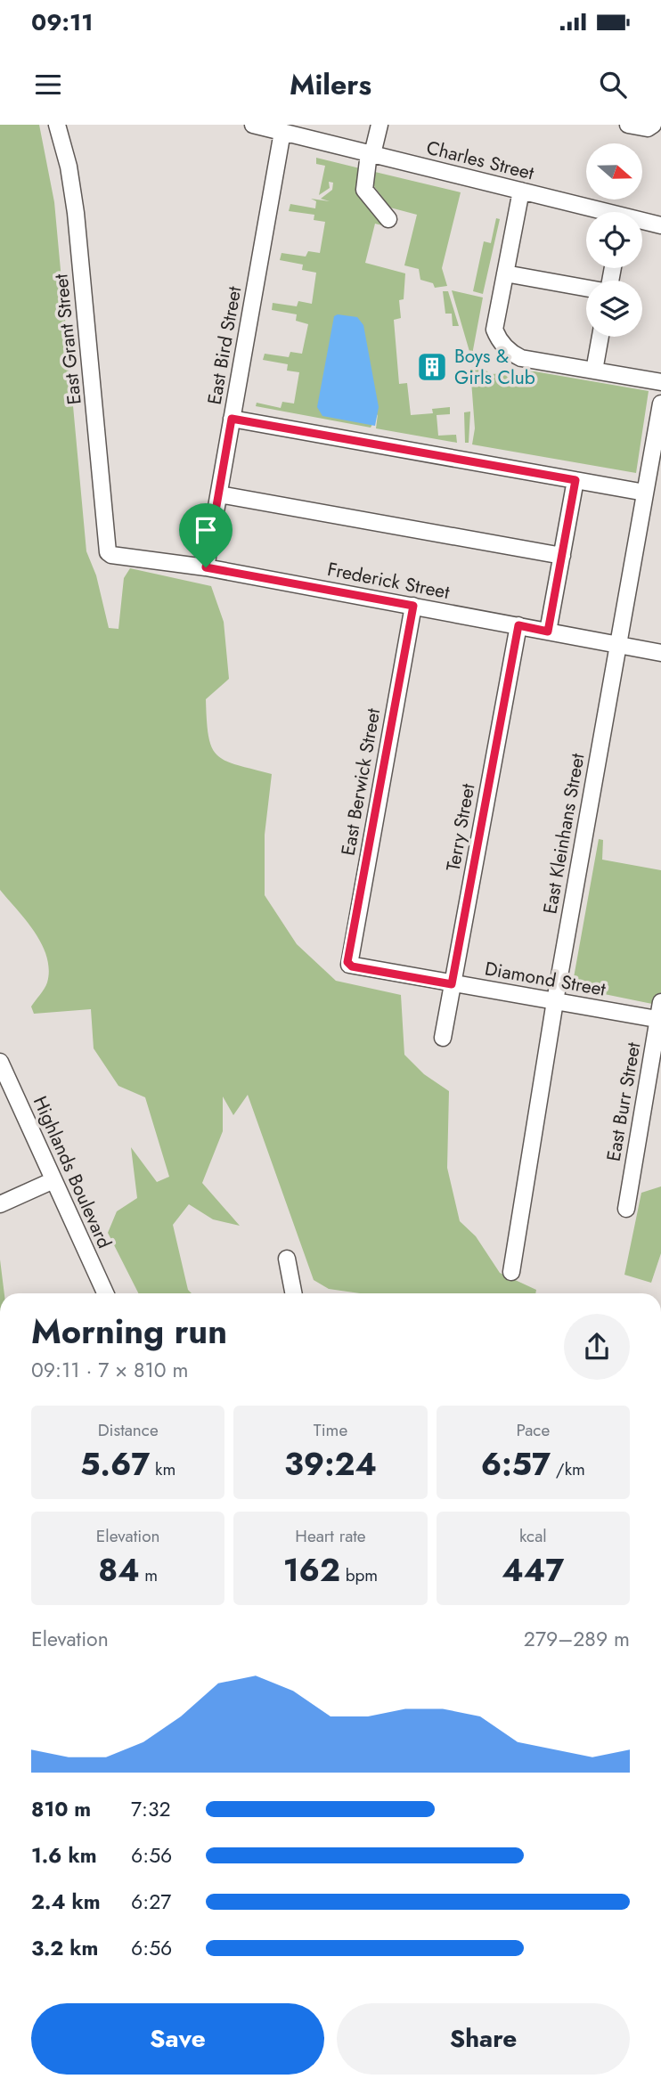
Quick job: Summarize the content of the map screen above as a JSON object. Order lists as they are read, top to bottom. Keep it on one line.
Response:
{"streets":{"street":["Charles Street","East Grant Street","East Bird Street","Frederick Street","East Berwick Street","Terry Street","East Kleinhans Street","Diamond Street","East Burr Street","Highlands Boulevard"]},"crossings":[["Charles Street","East Bird Street"],["East Grant Street","Frederick Street"],["East Bird Street","Frederick Street"],["Frederick Street","East Berwick Street"],["Frederick Street","Terry Street"],["Frederick Street","East Kleinhans Street"],["East Berwick Street","Diamond Street"],["Terry Street","Diamond Street"],["East Kleinhans Street","Diamond Street"],["Diamond Street","East Burr Street"]],"places":{"building":["Boys & Girls Club"]},"north":"right","page":{"status":"09:11","header":"Milers","heading":["Morning run","09:11 · 7 × 810 m"],"stats":[["Distance","5.67 km"],["Time","39:24"],["Pace","6:57 /km"],["Elevation","84 m"],["Heart rate","162 bpm"],["kcal","447"]],"chart":["Elevation","279–289 m"],"list":[{"name":"810 m","note":"7:32"},{"name":"1.6 km","note":"6:56"},{"name":"2.4 km","note":"6:27"},{"name":"3.2 km","note":"6:56"}],"buttons":["Save","Share"]}}
